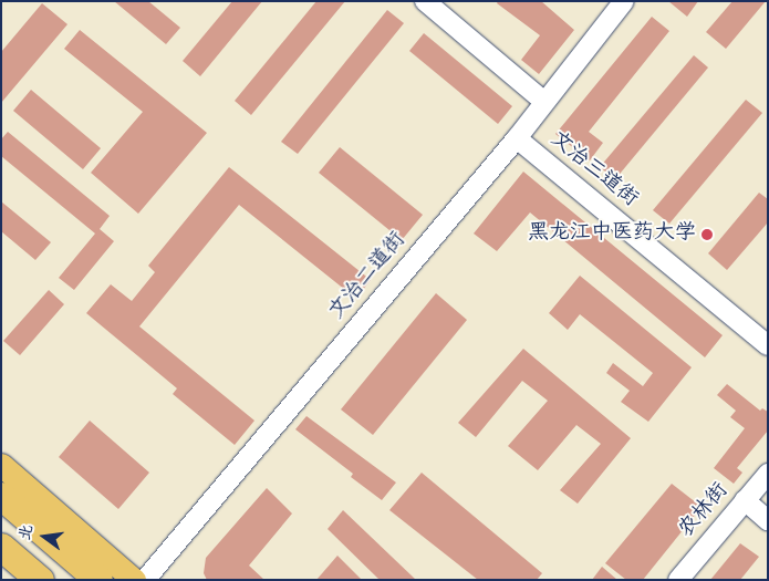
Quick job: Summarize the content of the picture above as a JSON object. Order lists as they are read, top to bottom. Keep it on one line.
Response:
{"streets":{"street":["文治三道街","文治二道街","农林街"]},"crossings":[["文治三道街","文治二道街"]],"places":["黑龙江中医药大学"],"north":"left"}
